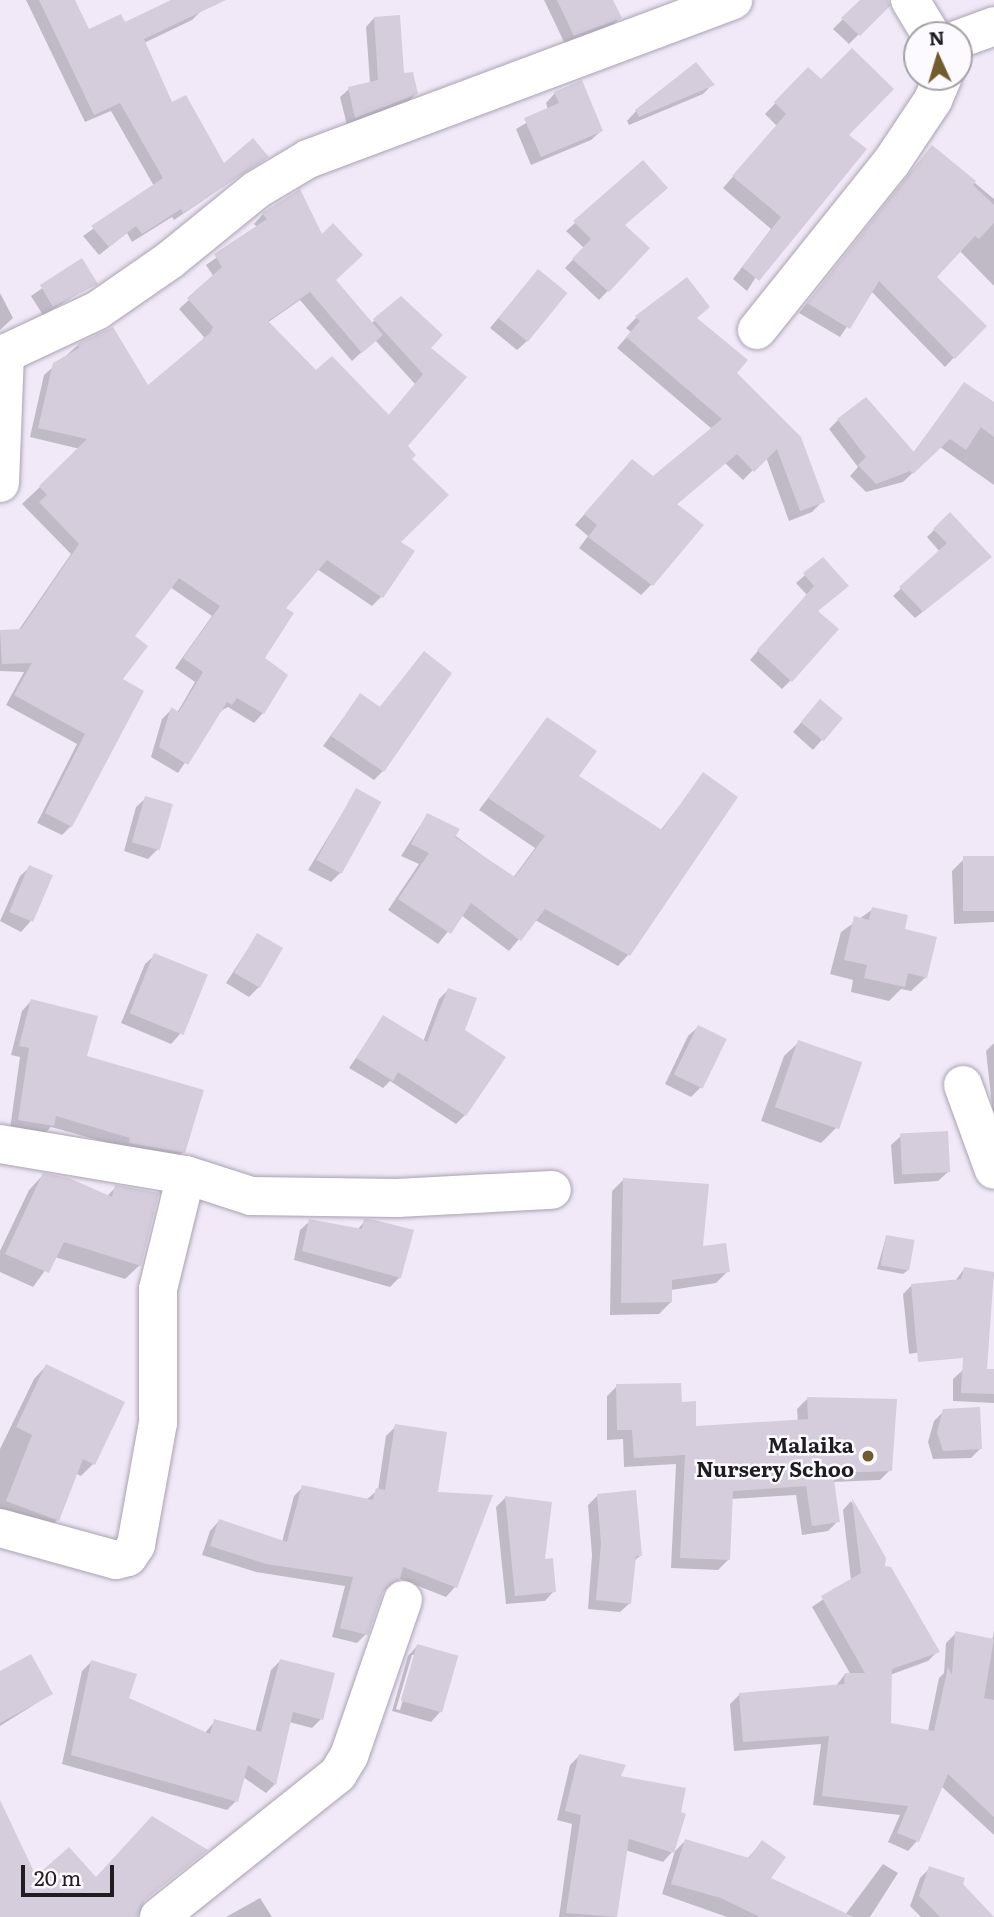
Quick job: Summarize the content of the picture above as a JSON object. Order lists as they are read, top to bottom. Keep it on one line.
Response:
{"places":["Malaika Nursery Schoo"],"scale_bar":"20 m","north":"top"}
